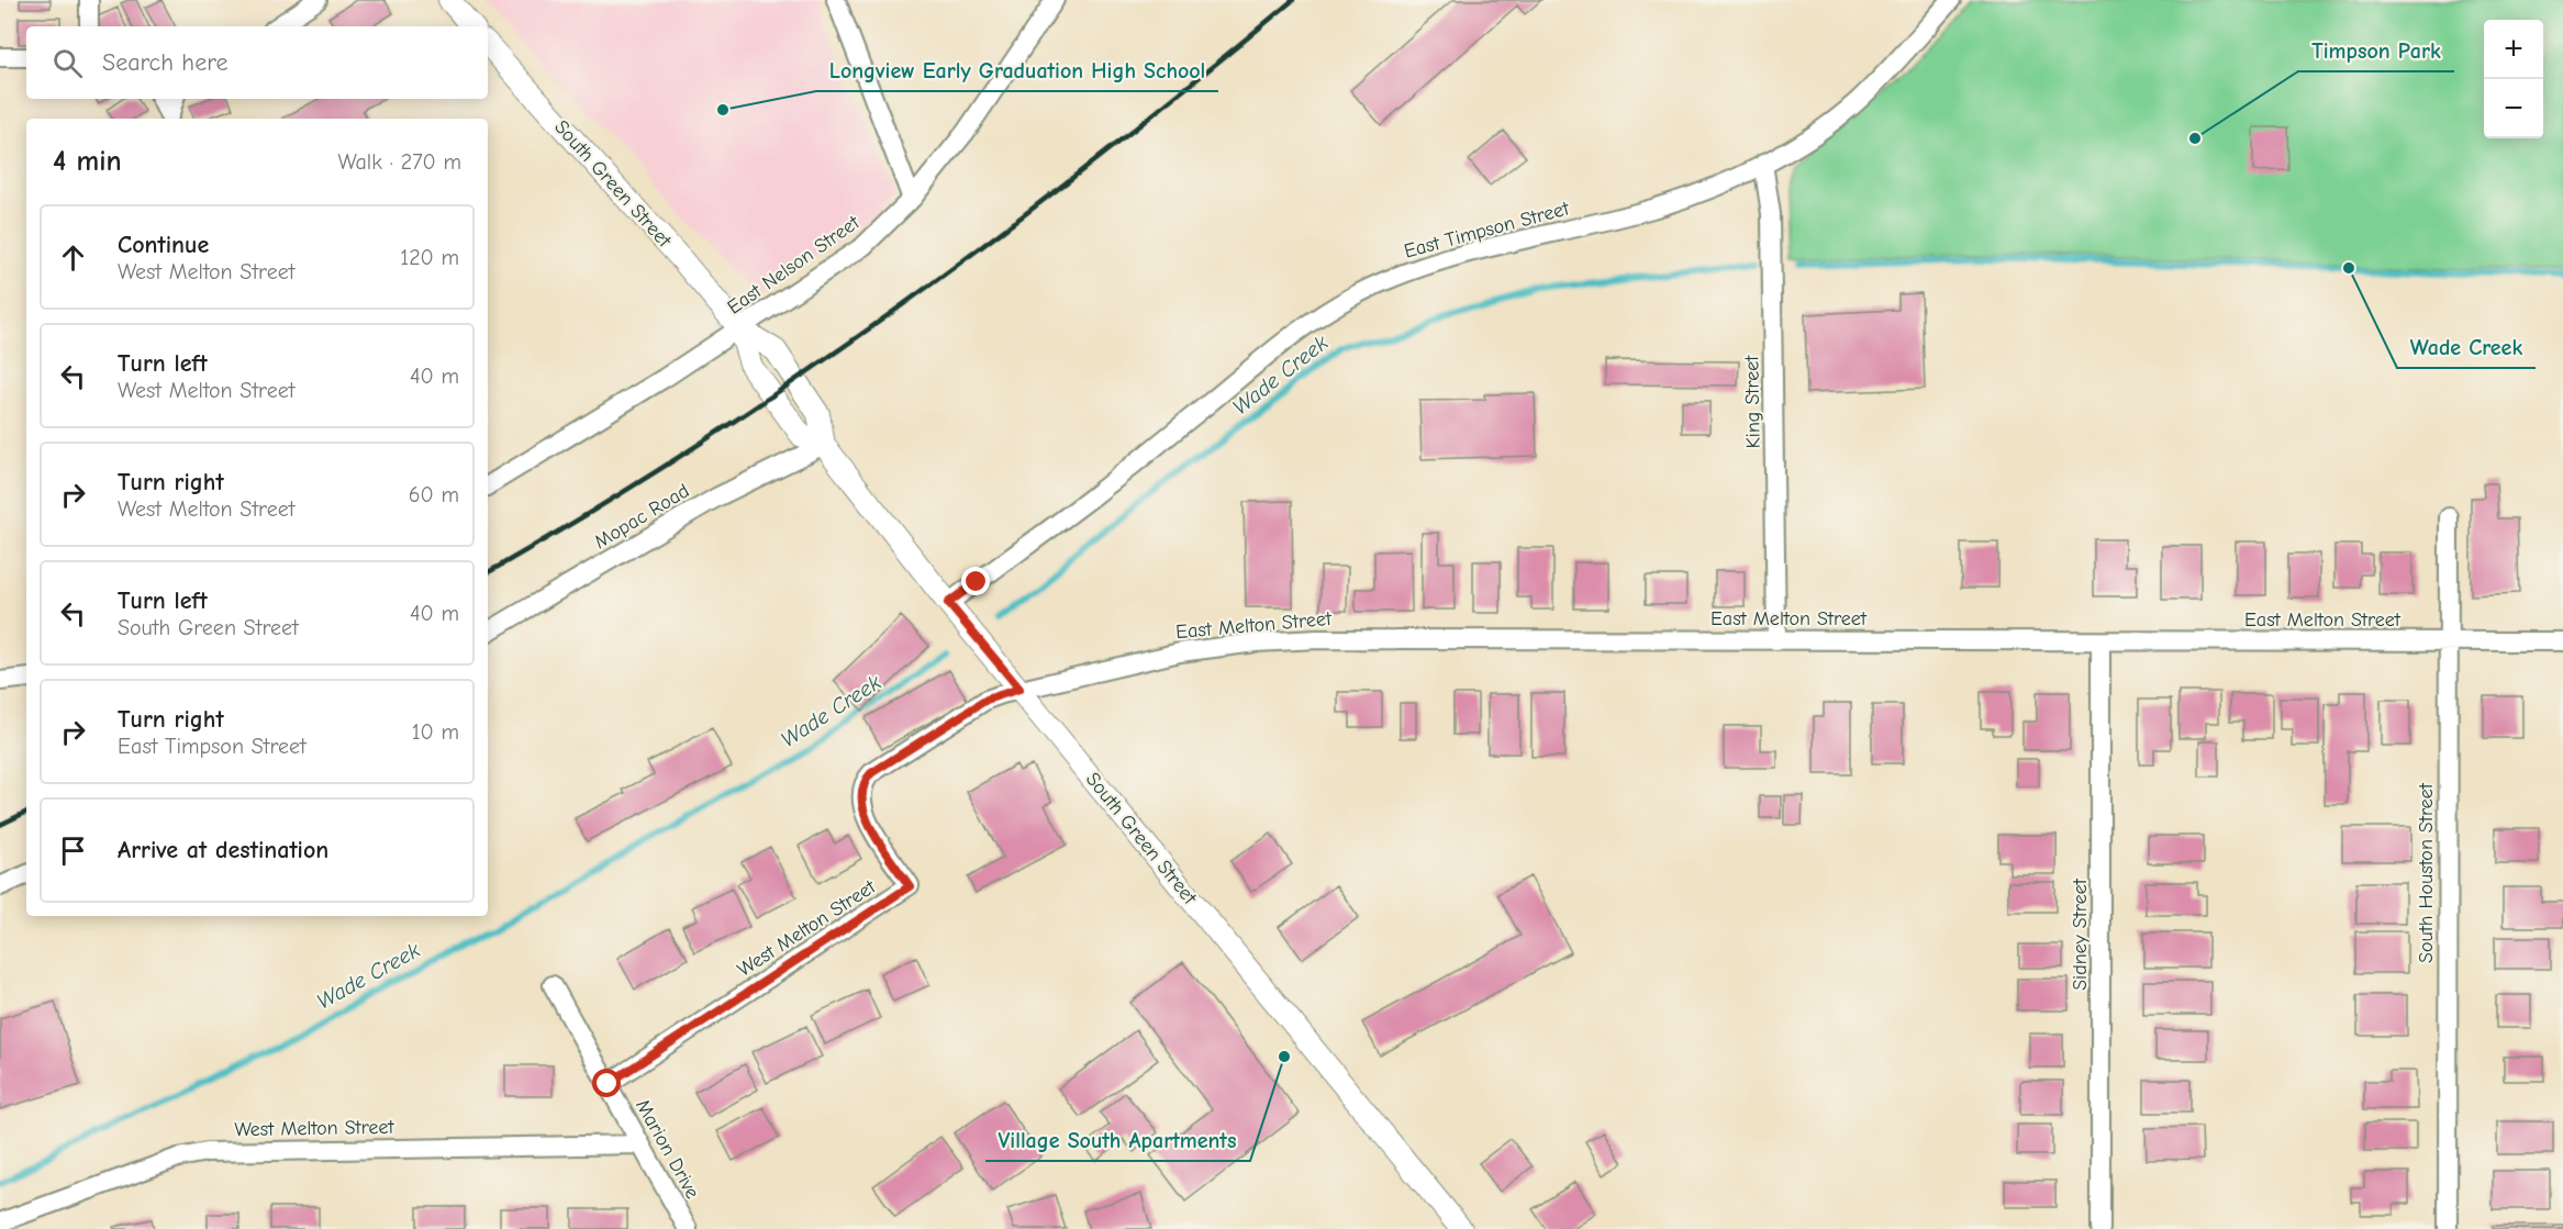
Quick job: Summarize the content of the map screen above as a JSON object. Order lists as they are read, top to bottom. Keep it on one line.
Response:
{"streets":{"street":["South Green Street","East Timpson Street","East Nelson Street","King Street","Mopac Road","East Melton Street","South Houston Street","West Melton Street","Sidney Street","Marion Drive"]},"crossings":[["South Green Street","East Timpson Street"],["South Green Street","East Nelson Street"],["South Green Street","Mopac Road"],["South Green Street","East Melton Street"],["South Green Street","West Melton Street"],["East Timpson Street","King Street"],["King Street","East Melton Street"],["East Melton Street","South Houston Street"],["East Melton Street","West Melton Street"],["East Melton Street","Sidney Street"],["West Melton Street","Marion Drive"]],"water":["Wade Creek"],"places":["Longview Early Graduation High School","Timpson Park","Wade Creek","Village South Apartments"],"page":{"map_buttons":["+","−"],"search":"Search here","heading":["4 min","Walk · 270 m"],"list":[["Continue","West Melton Street","120 m"],["Turn left","West Melton Street","40 m"],["Turn right","West Melton Street","60 m"],["Turn left","South Green Street","40 m"],["Turn right","East Timpson Street","10 m"],"Arrive at destination"]}}
